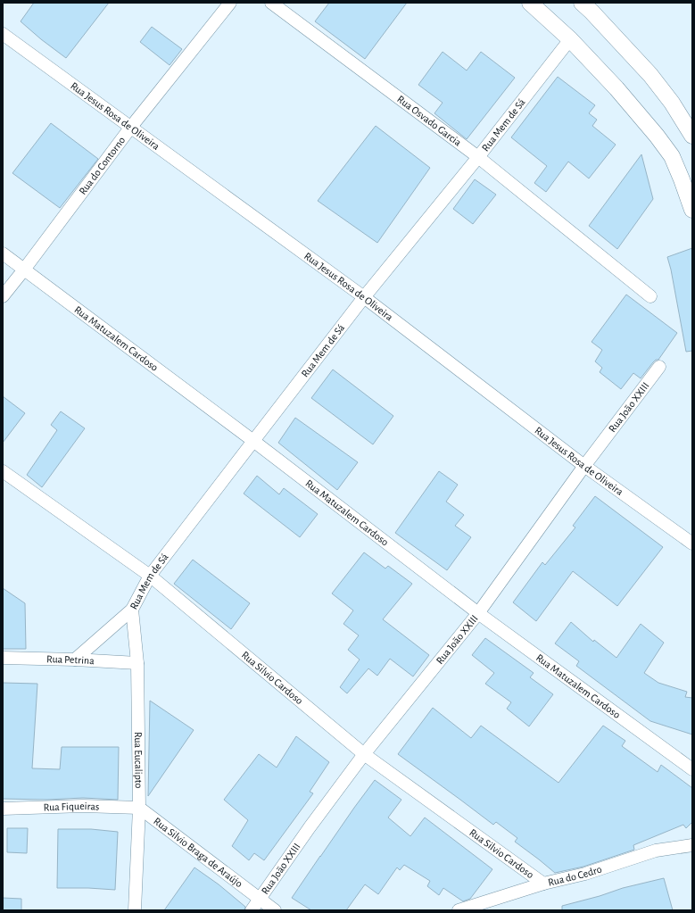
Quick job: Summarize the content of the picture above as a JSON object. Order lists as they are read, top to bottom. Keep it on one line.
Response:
{"streets":{"street":["Rua Jesus Rosa de Oliveira","Rua Osvado Garcia","Rua Mem de Sá","Rua do Contorno","Rua Matuzalem Cardoso","Rua João XXIII","Rua Petrina","Rua Silvio Cardoso","Rua Eucalipto","Rua Fiqueiras","Rua Silvio Braga de Araújo","Rua do Cedro"]},"crossings":[["Rua Jesus Rosa de Oliveira","Rua Mem de Sá"],["Rua Jesus Rosa de Oliveira","Rua do Contorno"],["Rua Jesus Rosa de Oliveira","Rua João XXIII"],["Rua Osvado Garcia","Rua Mem de Sá"],["Rua Mem de Sá","Rua Matuzalem Cardoso"],["Rua Mem de Sá","Rua Petrina"],["Rua Mem de Sá","Rua Silvio Cardoso"],["Rua Mem de Sá","Rua Eucalipto"],["Rua do Contorno","Rua Matuzalem Cardoso"],["Rua Matuzalem Cardoso","Rua João XXIII"],["Rua João XXIII","Rua Silvio Cardoso"],["Rua João XXIII","Rua Silvio Braga de Araújo"],["Rua Petrina","Rua Eucalipto"],["Rua Silvio Cardoso","Rua do Cedro"],["Rua Eucalipto","Rua Fiqueiras"],["Rua Eucalipto","Rua Silvio Braga de Araújo"],["Rua Fiqueiras","Rua Silvio Braga de Araújo"]]}
